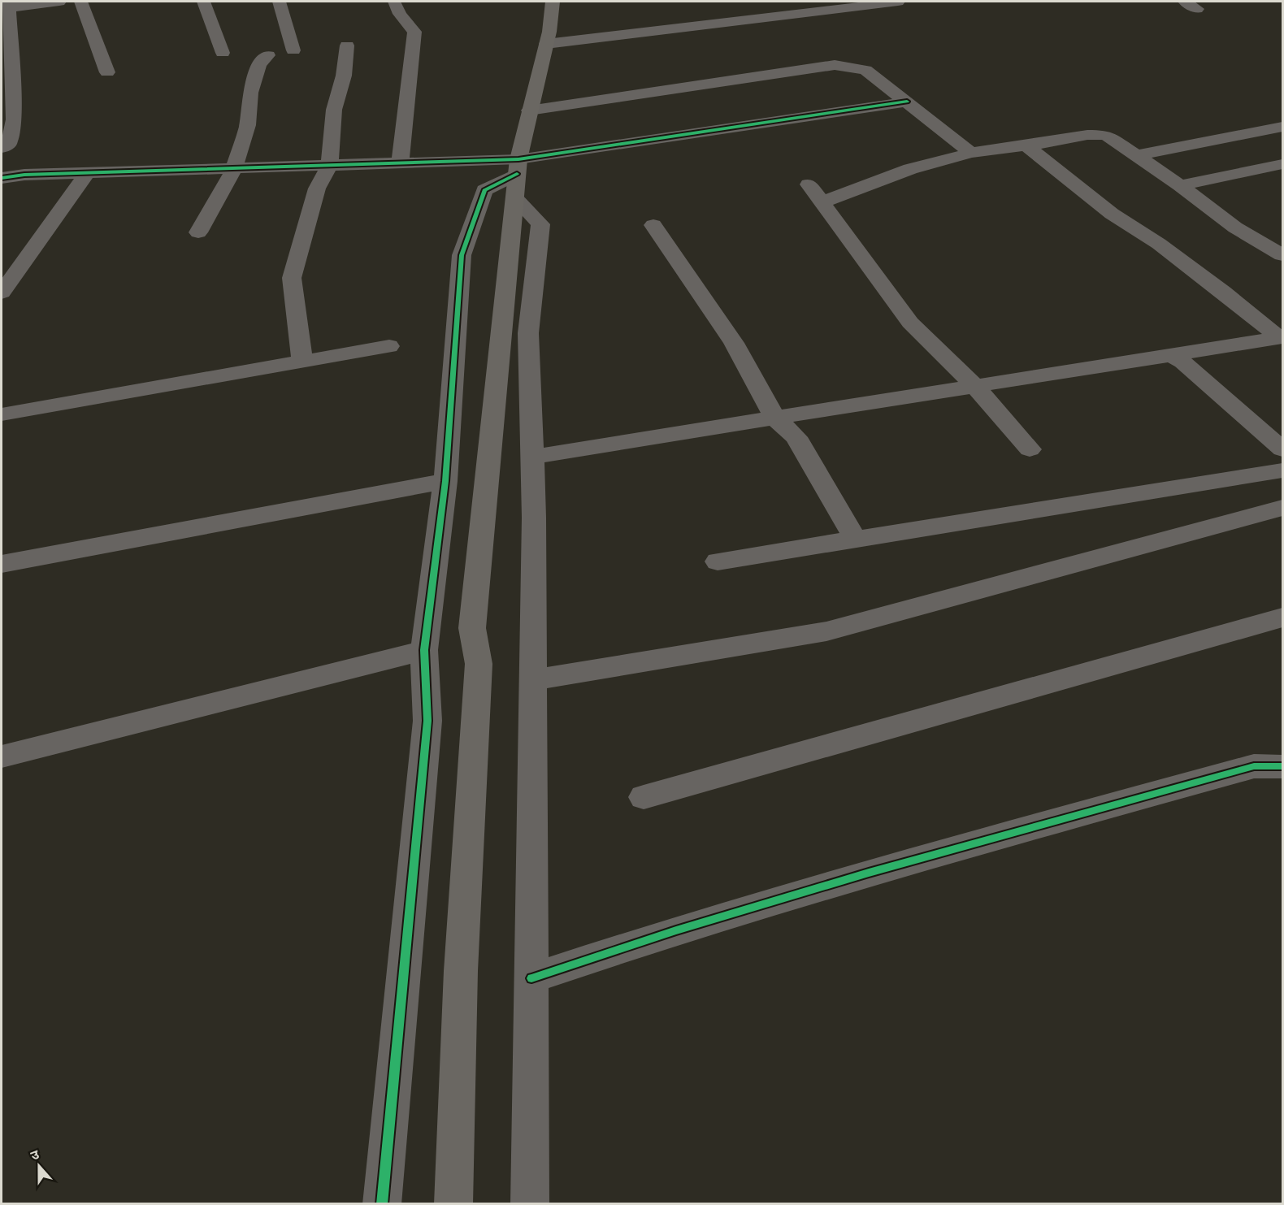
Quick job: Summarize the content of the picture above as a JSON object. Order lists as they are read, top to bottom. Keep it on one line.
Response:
{"north":"top"}
